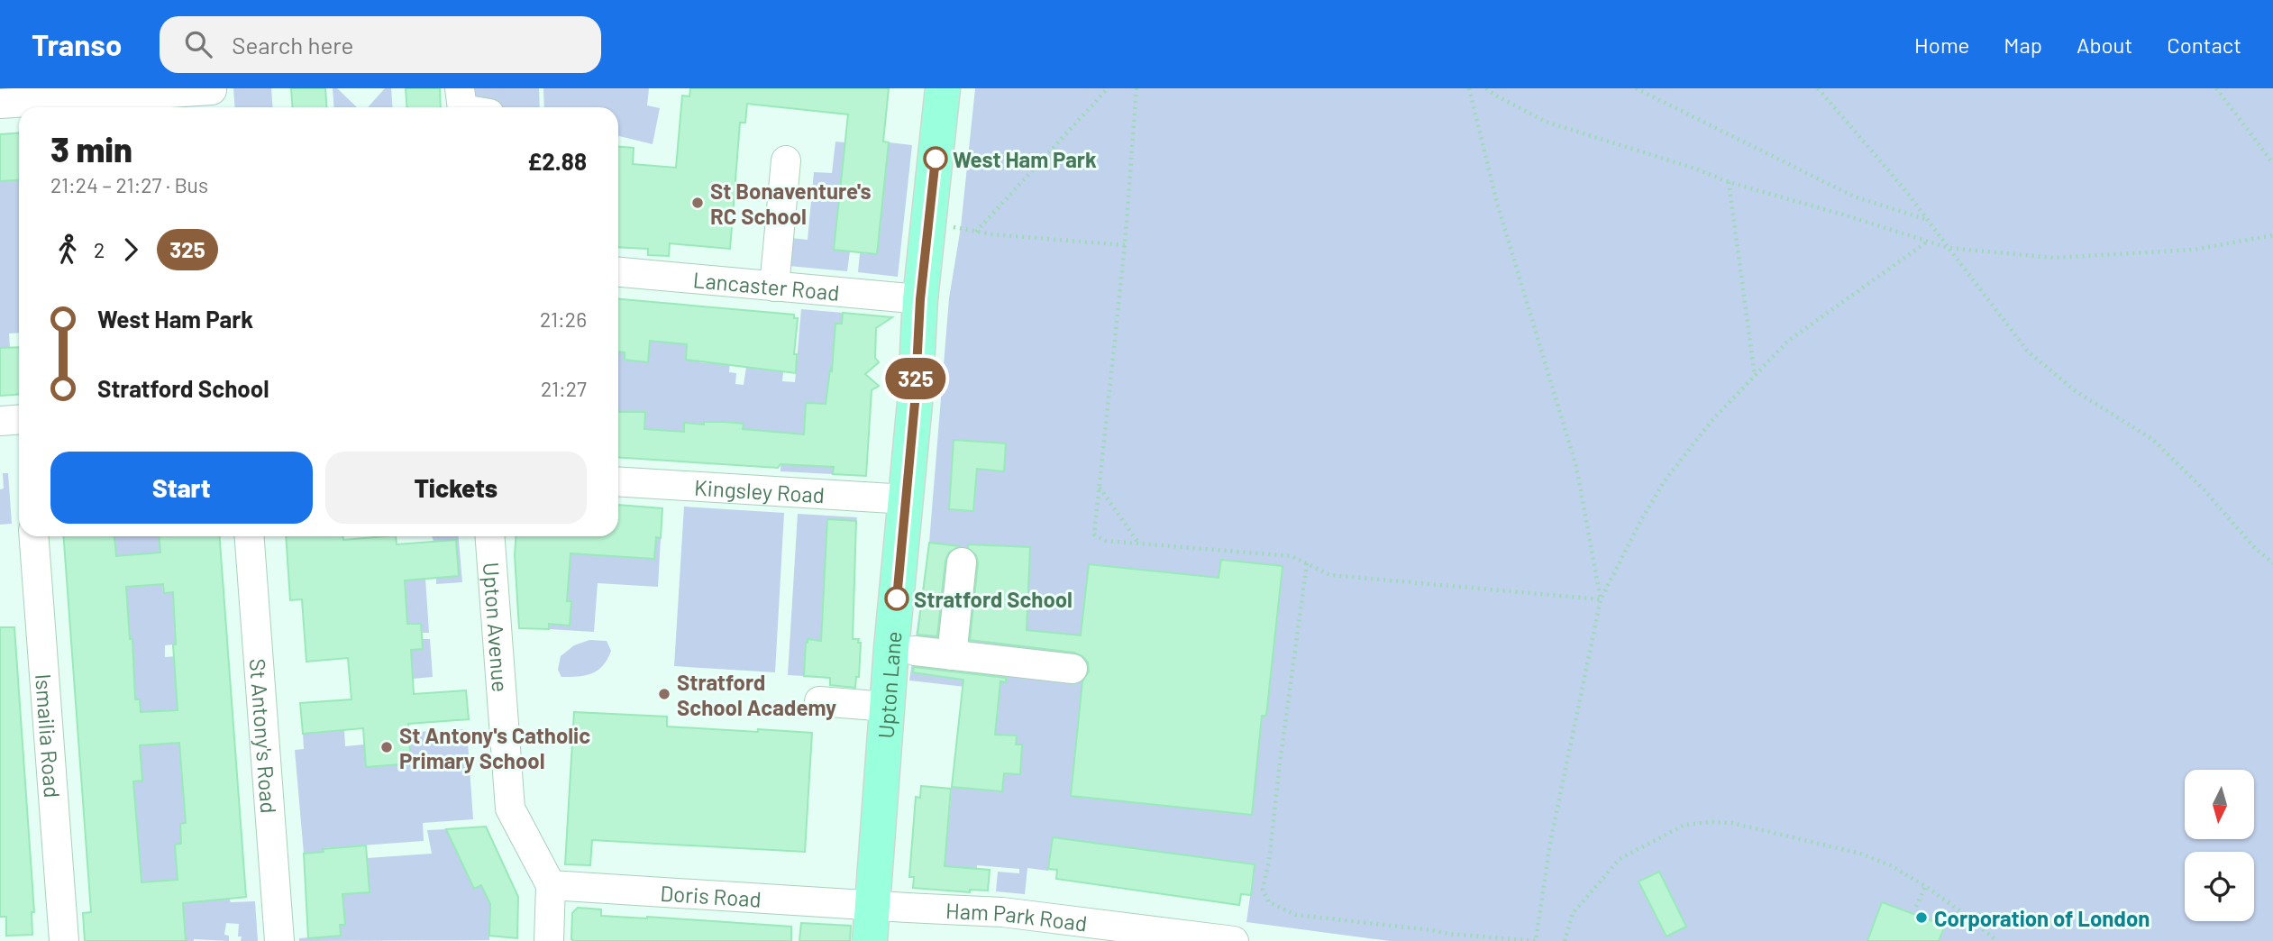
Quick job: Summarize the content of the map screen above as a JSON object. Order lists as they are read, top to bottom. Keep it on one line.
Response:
{"streets":{"main road":["Upton Lane"],"street":["Lancaster Road","Kingsley Road","Upton Avenue","Ismailia Road","St Antony's Road","Doris Road","Ham Park Road"]},"crossings":[["Lancaster Road","Upton Lane"],["Kingsley Road","Upton Lane"],["Upton Avenue","Doris Road"],["Upton Lane","Doris Road"],["Upton Lane","Ham Park Road"],["Doris Road","Ham Park Road"]],"places":["West Ham Park","St Bonaventure's RC School","Stratford School","Stratford School Academy","St Antony's Catholic Primary School","Corporation of London"],"lines":["bus line 325"],"north":"bottom","page":{"header":"Transo","search":"Search here","nav":["Home","Map","About","Contact"],"on_map":"325","heading":["3 min","21:24 – 21:27 · Bus","£2.88"],"legs":["2","325"],"list":[{"name":"West Ham Park","value":"21:26"},{"name":"Stratford School","value":"21:27"}],"buttons":["Start","Tickets"]}}
